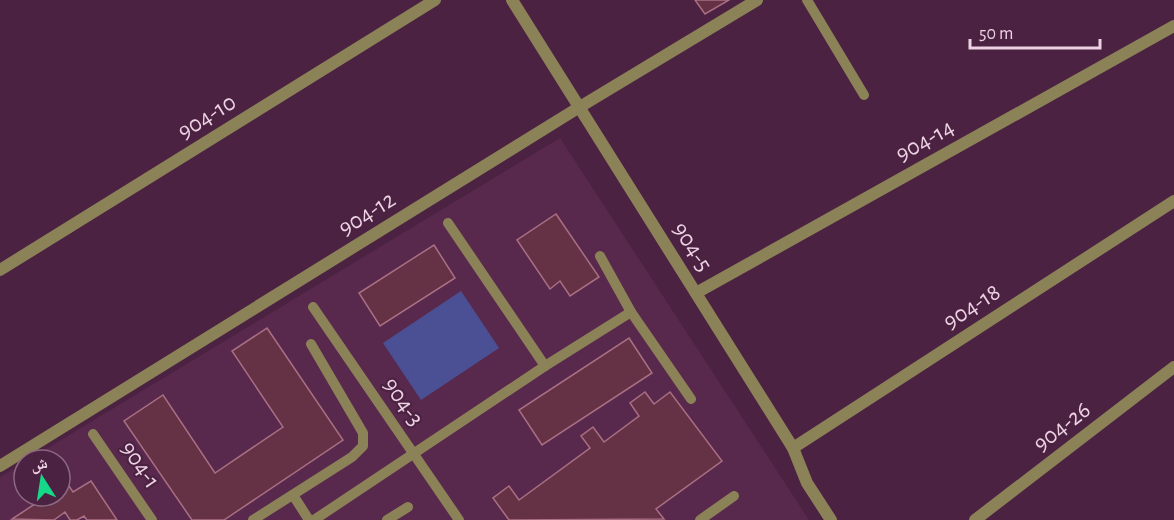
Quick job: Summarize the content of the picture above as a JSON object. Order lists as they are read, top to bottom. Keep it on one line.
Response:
{"streets":{"street":["904-10","904-14","904-12","904-5","904-18","904-26"],"lane":["904-3","904-1"]},"crossings":[["904-14","904-5"],["904-12","904-5"],["904-5","904-18"]],"scale_bar":"50 m","north":"top"}
